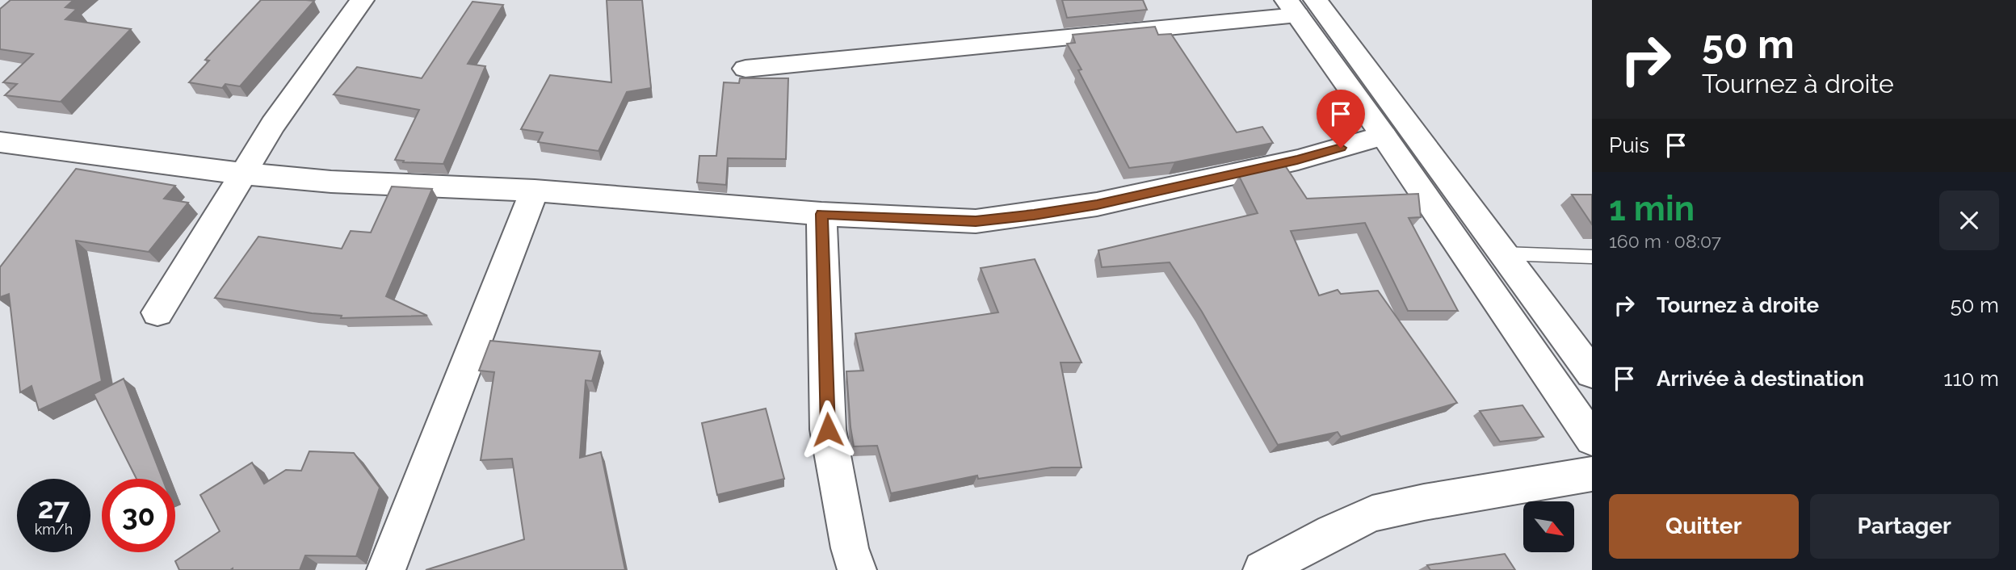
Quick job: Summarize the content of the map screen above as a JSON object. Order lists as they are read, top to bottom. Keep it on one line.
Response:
{"north":"bottom right","page":{"turn":["50 m","Tournez à droite"],"then":"Puis","heading":["1 min","160 m · 08:07"],"list":[{"name":"Tournez à droite","value":"50 m"},{"name":"Arrivée à destination","value":"110 m"}],"speed":"27 km/h","limit":"30","buttons":["Quitter","Partager"]}}
